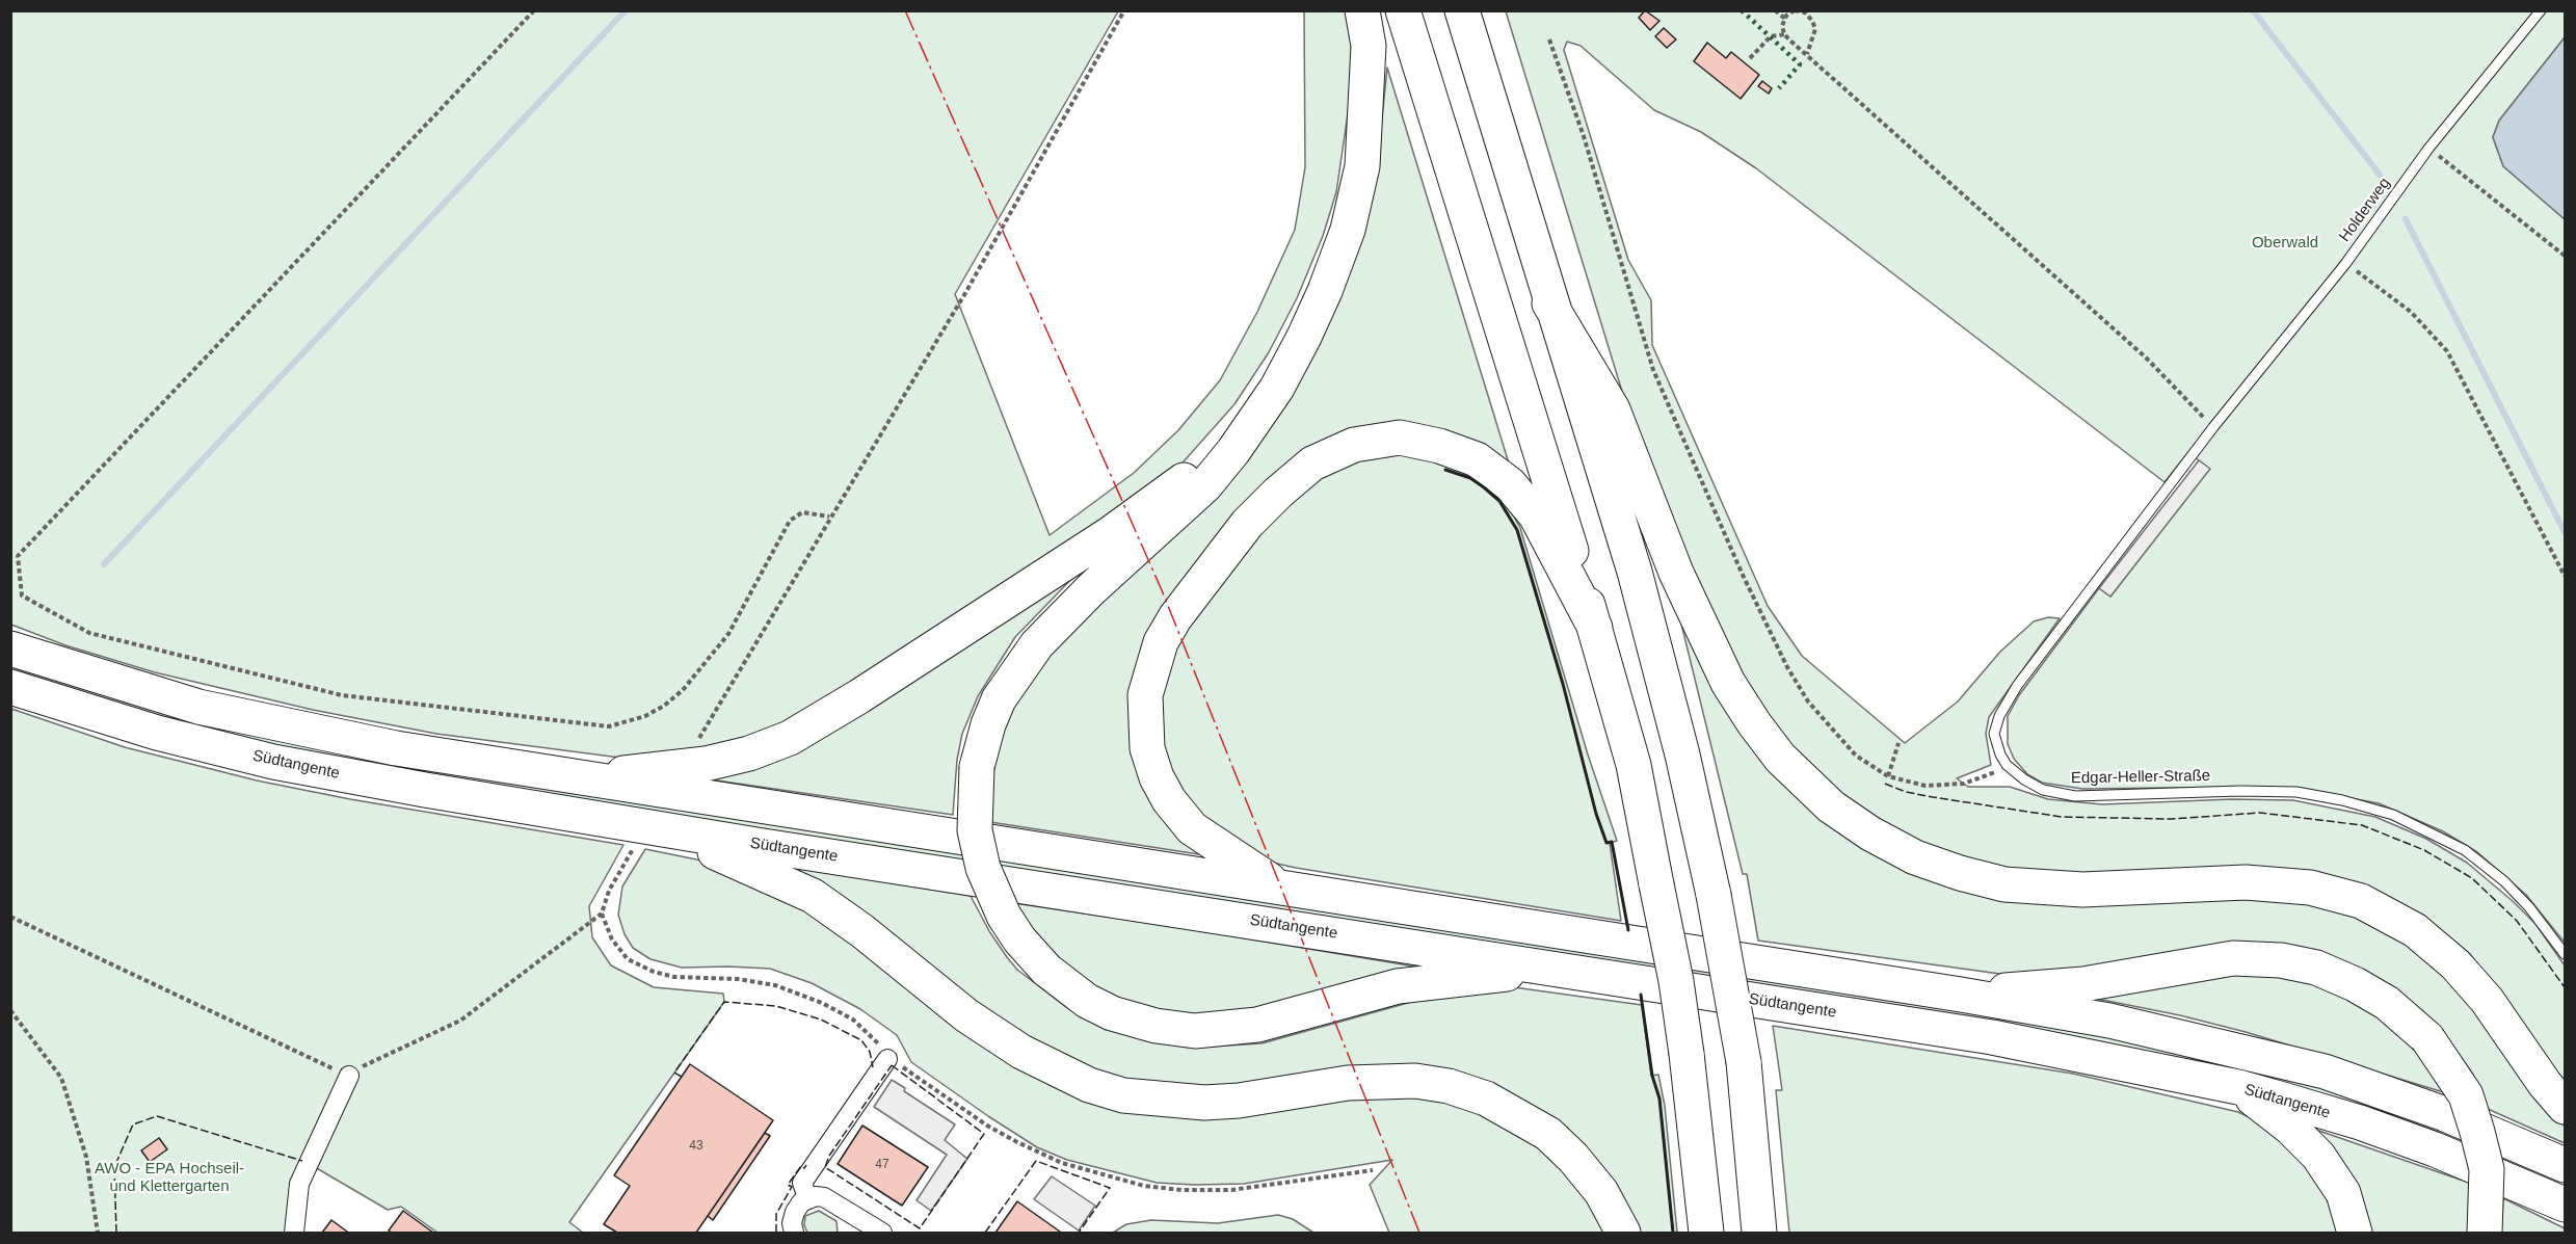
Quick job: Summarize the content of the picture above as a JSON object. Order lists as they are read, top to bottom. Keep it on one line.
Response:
{"streets":{"highway":["Südtangente"],"lane":["Holderweg","Edgar-Heller-Straße"]},"parks":["Oberwald","AWO - EPA Hochseil- und Klettergarten"],"house_numbers":["43","47"]}
